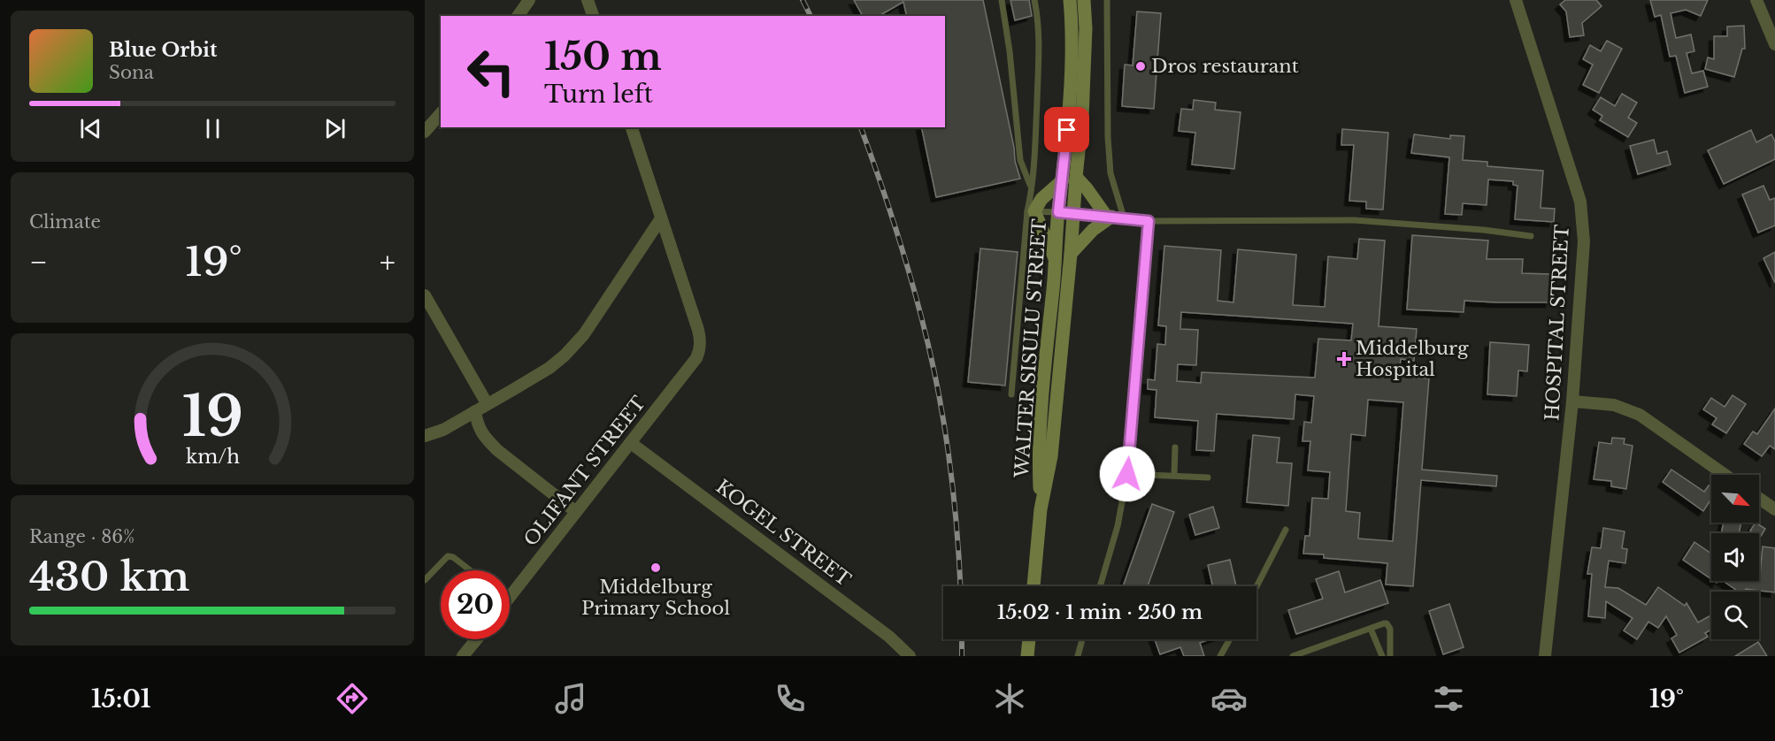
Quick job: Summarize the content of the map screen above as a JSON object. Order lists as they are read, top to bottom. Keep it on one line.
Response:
{"streets":{"main road":["WALTER SISULU STREET"],"street":["HOSPITAL STREET","OLIFANT STREET","KOGEL STREET"]},"crossings":[["OLIFANT STREET","KOGEL STREET"]],"places":{"other":["Dros restaurant","Middelburg Primary School"],"health":["Middelburg Hospital"]},"north":"bottom right","page":{"turn":["150 m","Turn left"],"song":["Blue Orbit","Sona"],"tile":["Climate",["Range · 86%","430 km"]],"heat":["−","19°","+"],"limit":"20","trip":"15:02 · 1 min · 250 m","tabs":["15:01","19°"],"gauge":["19","km/h"]}}
